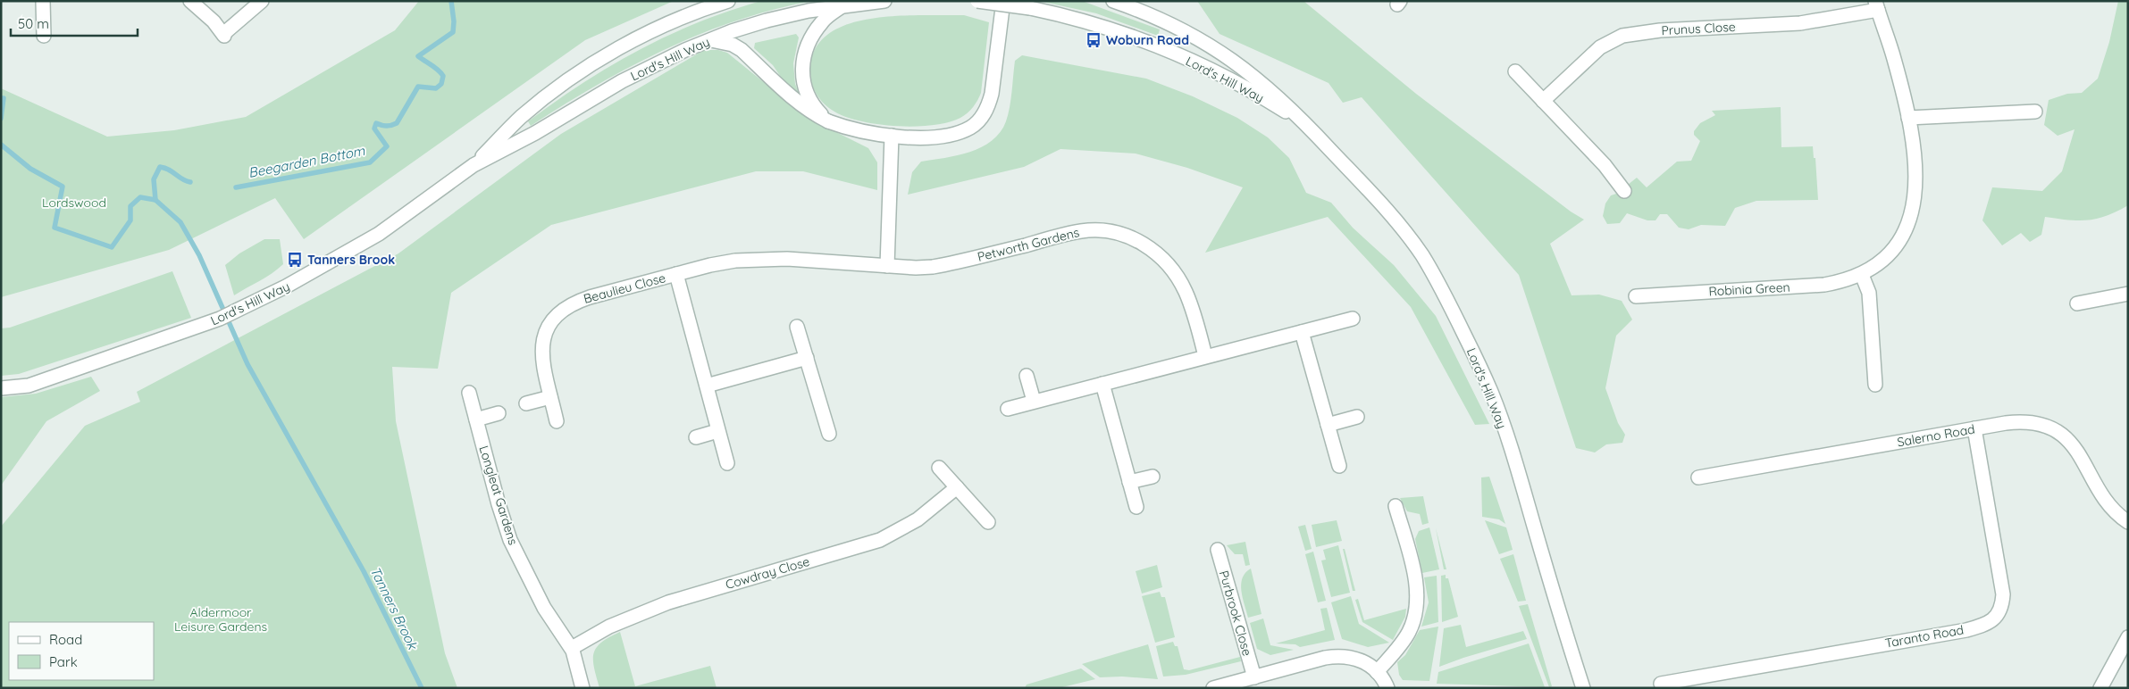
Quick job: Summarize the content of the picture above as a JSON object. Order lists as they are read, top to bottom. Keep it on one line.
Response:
{"streets":{"street":["Prunus Close","Lord's Hill Way","Petworth Gardens","Beaulieu Close","Robinia Green","Salerno Road","Longleat Gardens","Cowdray Close","Purbrook Close","Taranto Road"]},"crossings":[["Prunus Close","Robinia Green"],["Petworth Gardens","Beaulieu Close"],["Salerno Road","Taranto Road"],["Longleat Gardens","Cowdray Close"]],"water":["Beegarden Bottom","Tanners Brook"],"parks":["Lordswood","Aldermoor Leisure Gardens"],"places":{"bus stop":["Woburn Road","Tanners Brook"]},"legend":["Road","Park"],"scale_bar":"50 m"}
